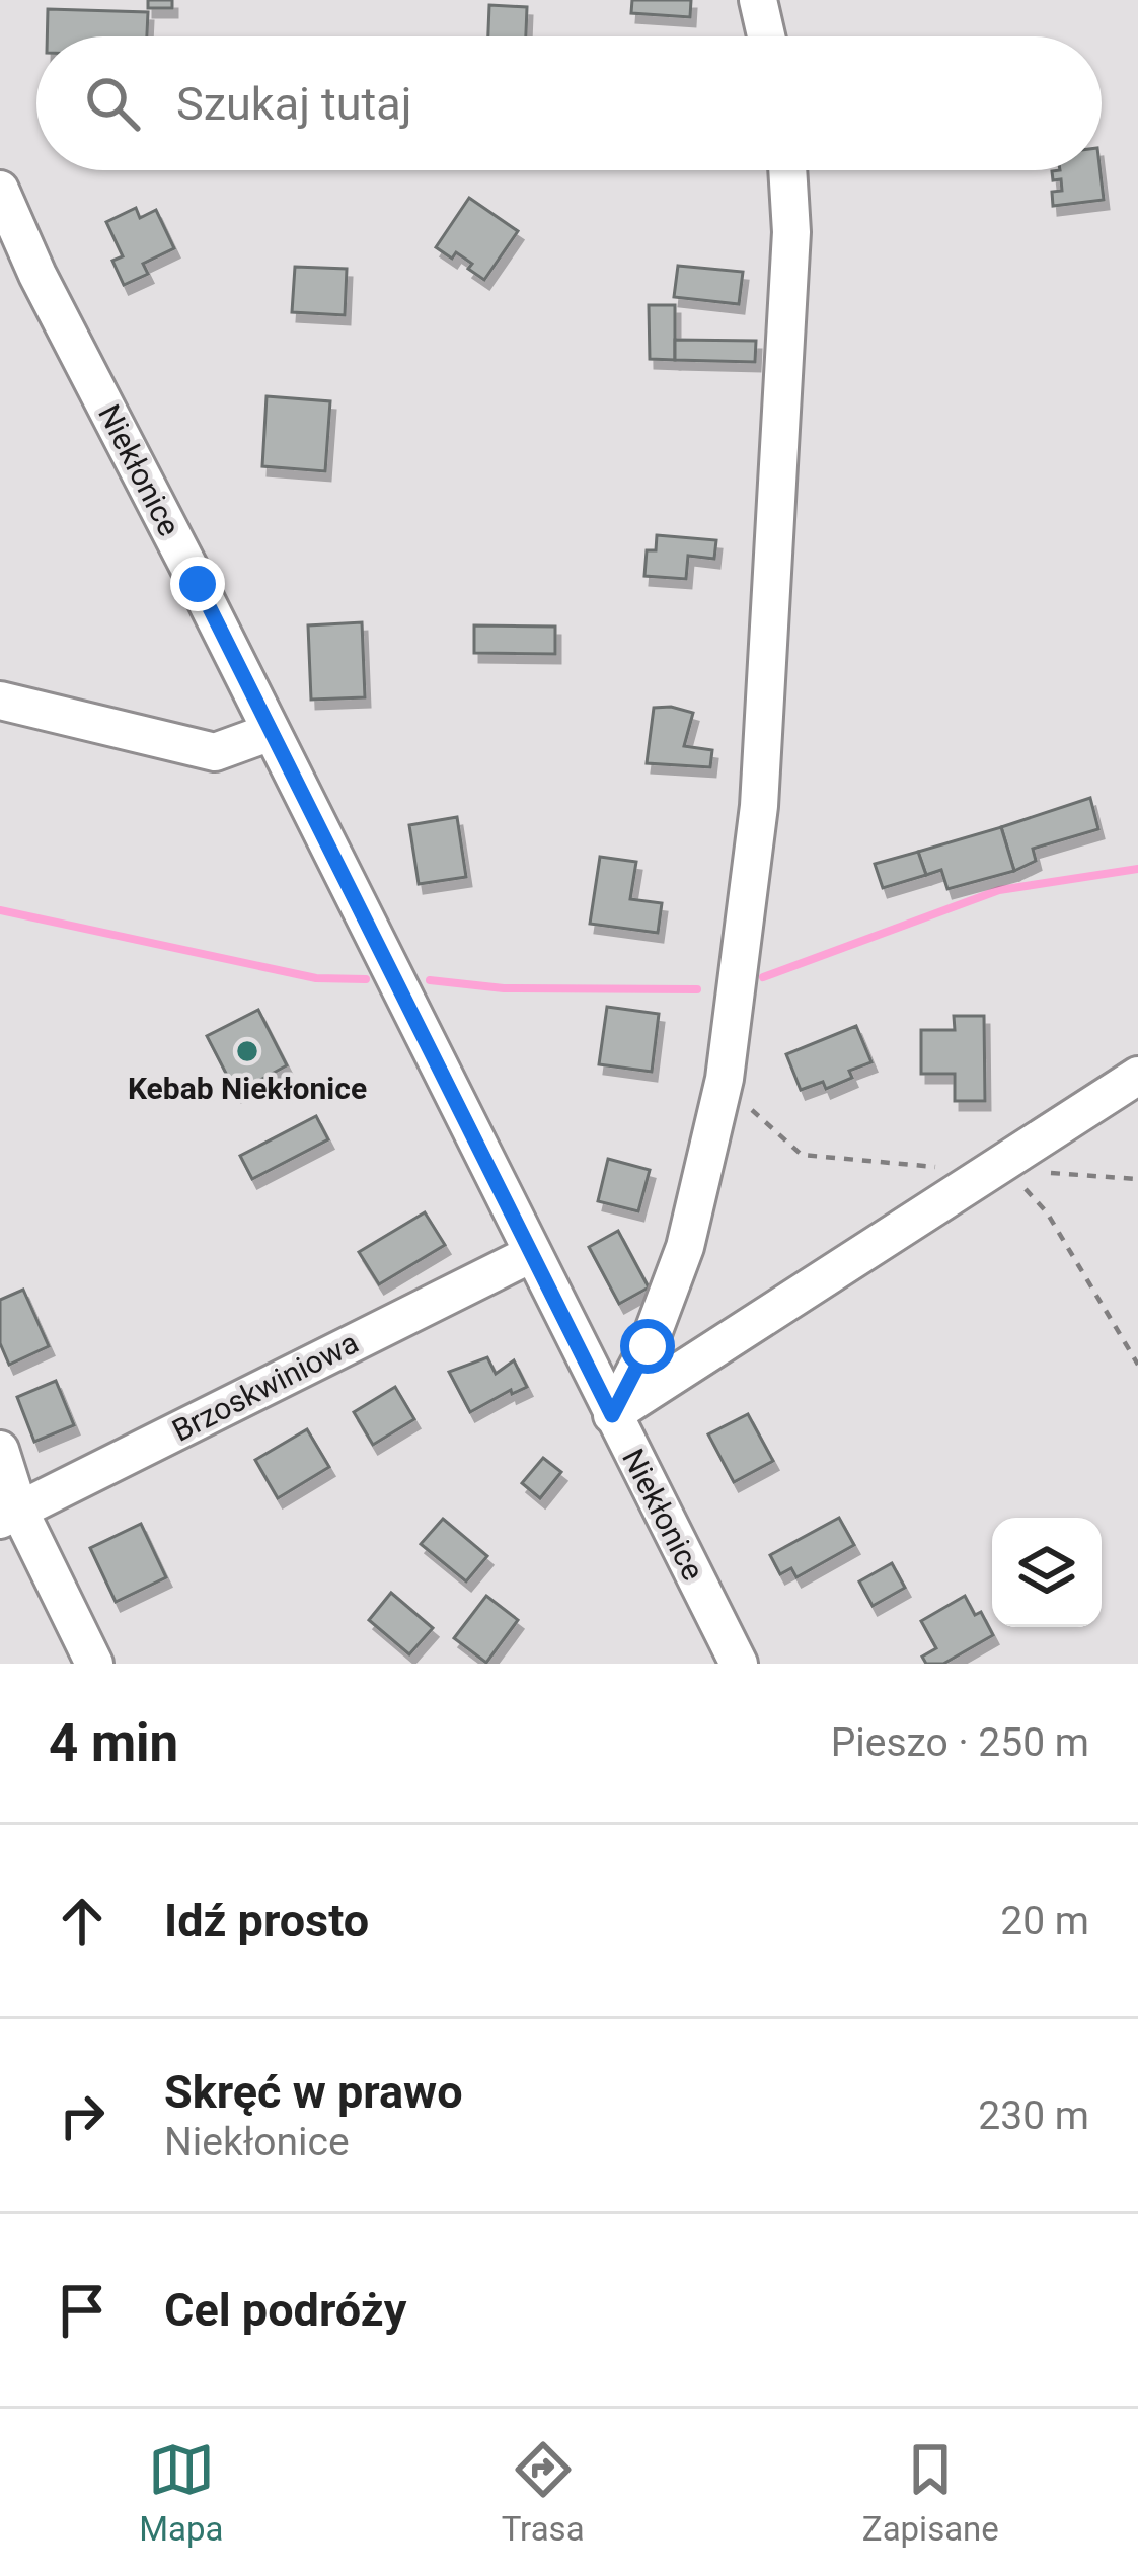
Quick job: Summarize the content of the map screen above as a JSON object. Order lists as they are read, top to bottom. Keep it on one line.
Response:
{"streets":{"street":["Niekłonice","Brzoskwiniowa"]},"crossings":[["Niekłonice","Brzoskwiniowa"]],"places":["Kebab Niekłonice"],"page":{"search":"Szukaj tutaj","heading":["4 min","Pieszo · 250 m"],"list":[["Idź prosto","20 m"],["Skręć w prawo","Niekłonice","230 m"],"Cel podróży"],"nav":["Mapa","Trasa","Zapisane"]}}
